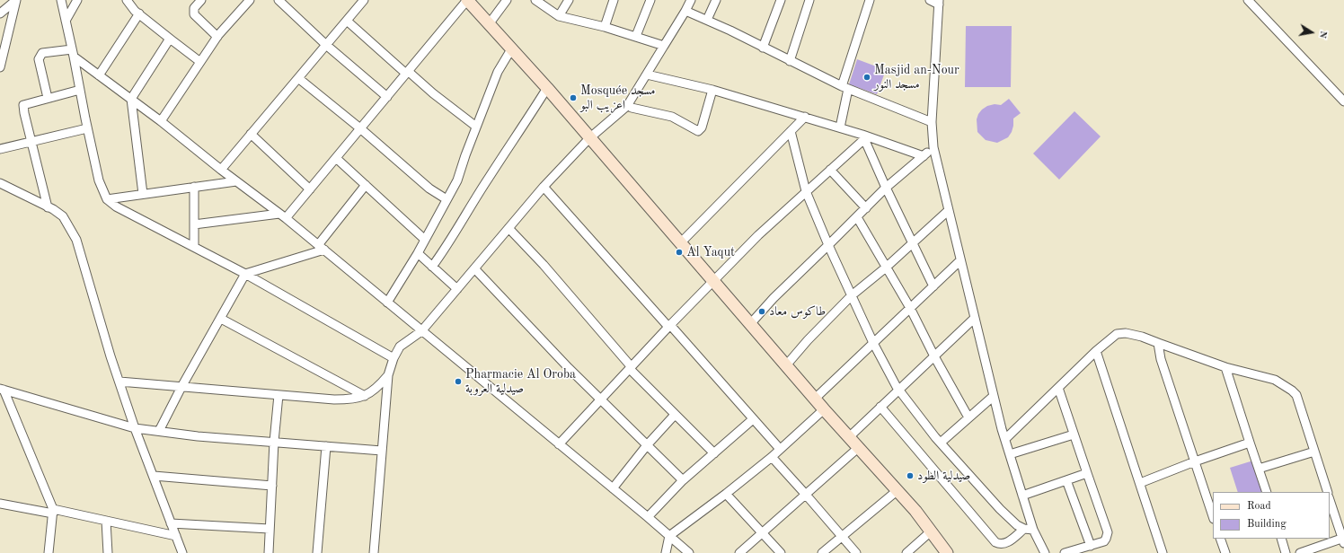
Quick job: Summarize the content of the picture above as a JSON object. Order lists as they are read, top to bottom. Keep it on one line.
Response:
{"places":["Masjid an-Nour مسجد النور","Mosquée مسجد اعزيب البو","Al Yaqut","طاكوس معاد","Pharmacie Al Oroba صيدلية العروبة","صيدلية الطود"],"legend":["Road","Building"],"north":"right"}
